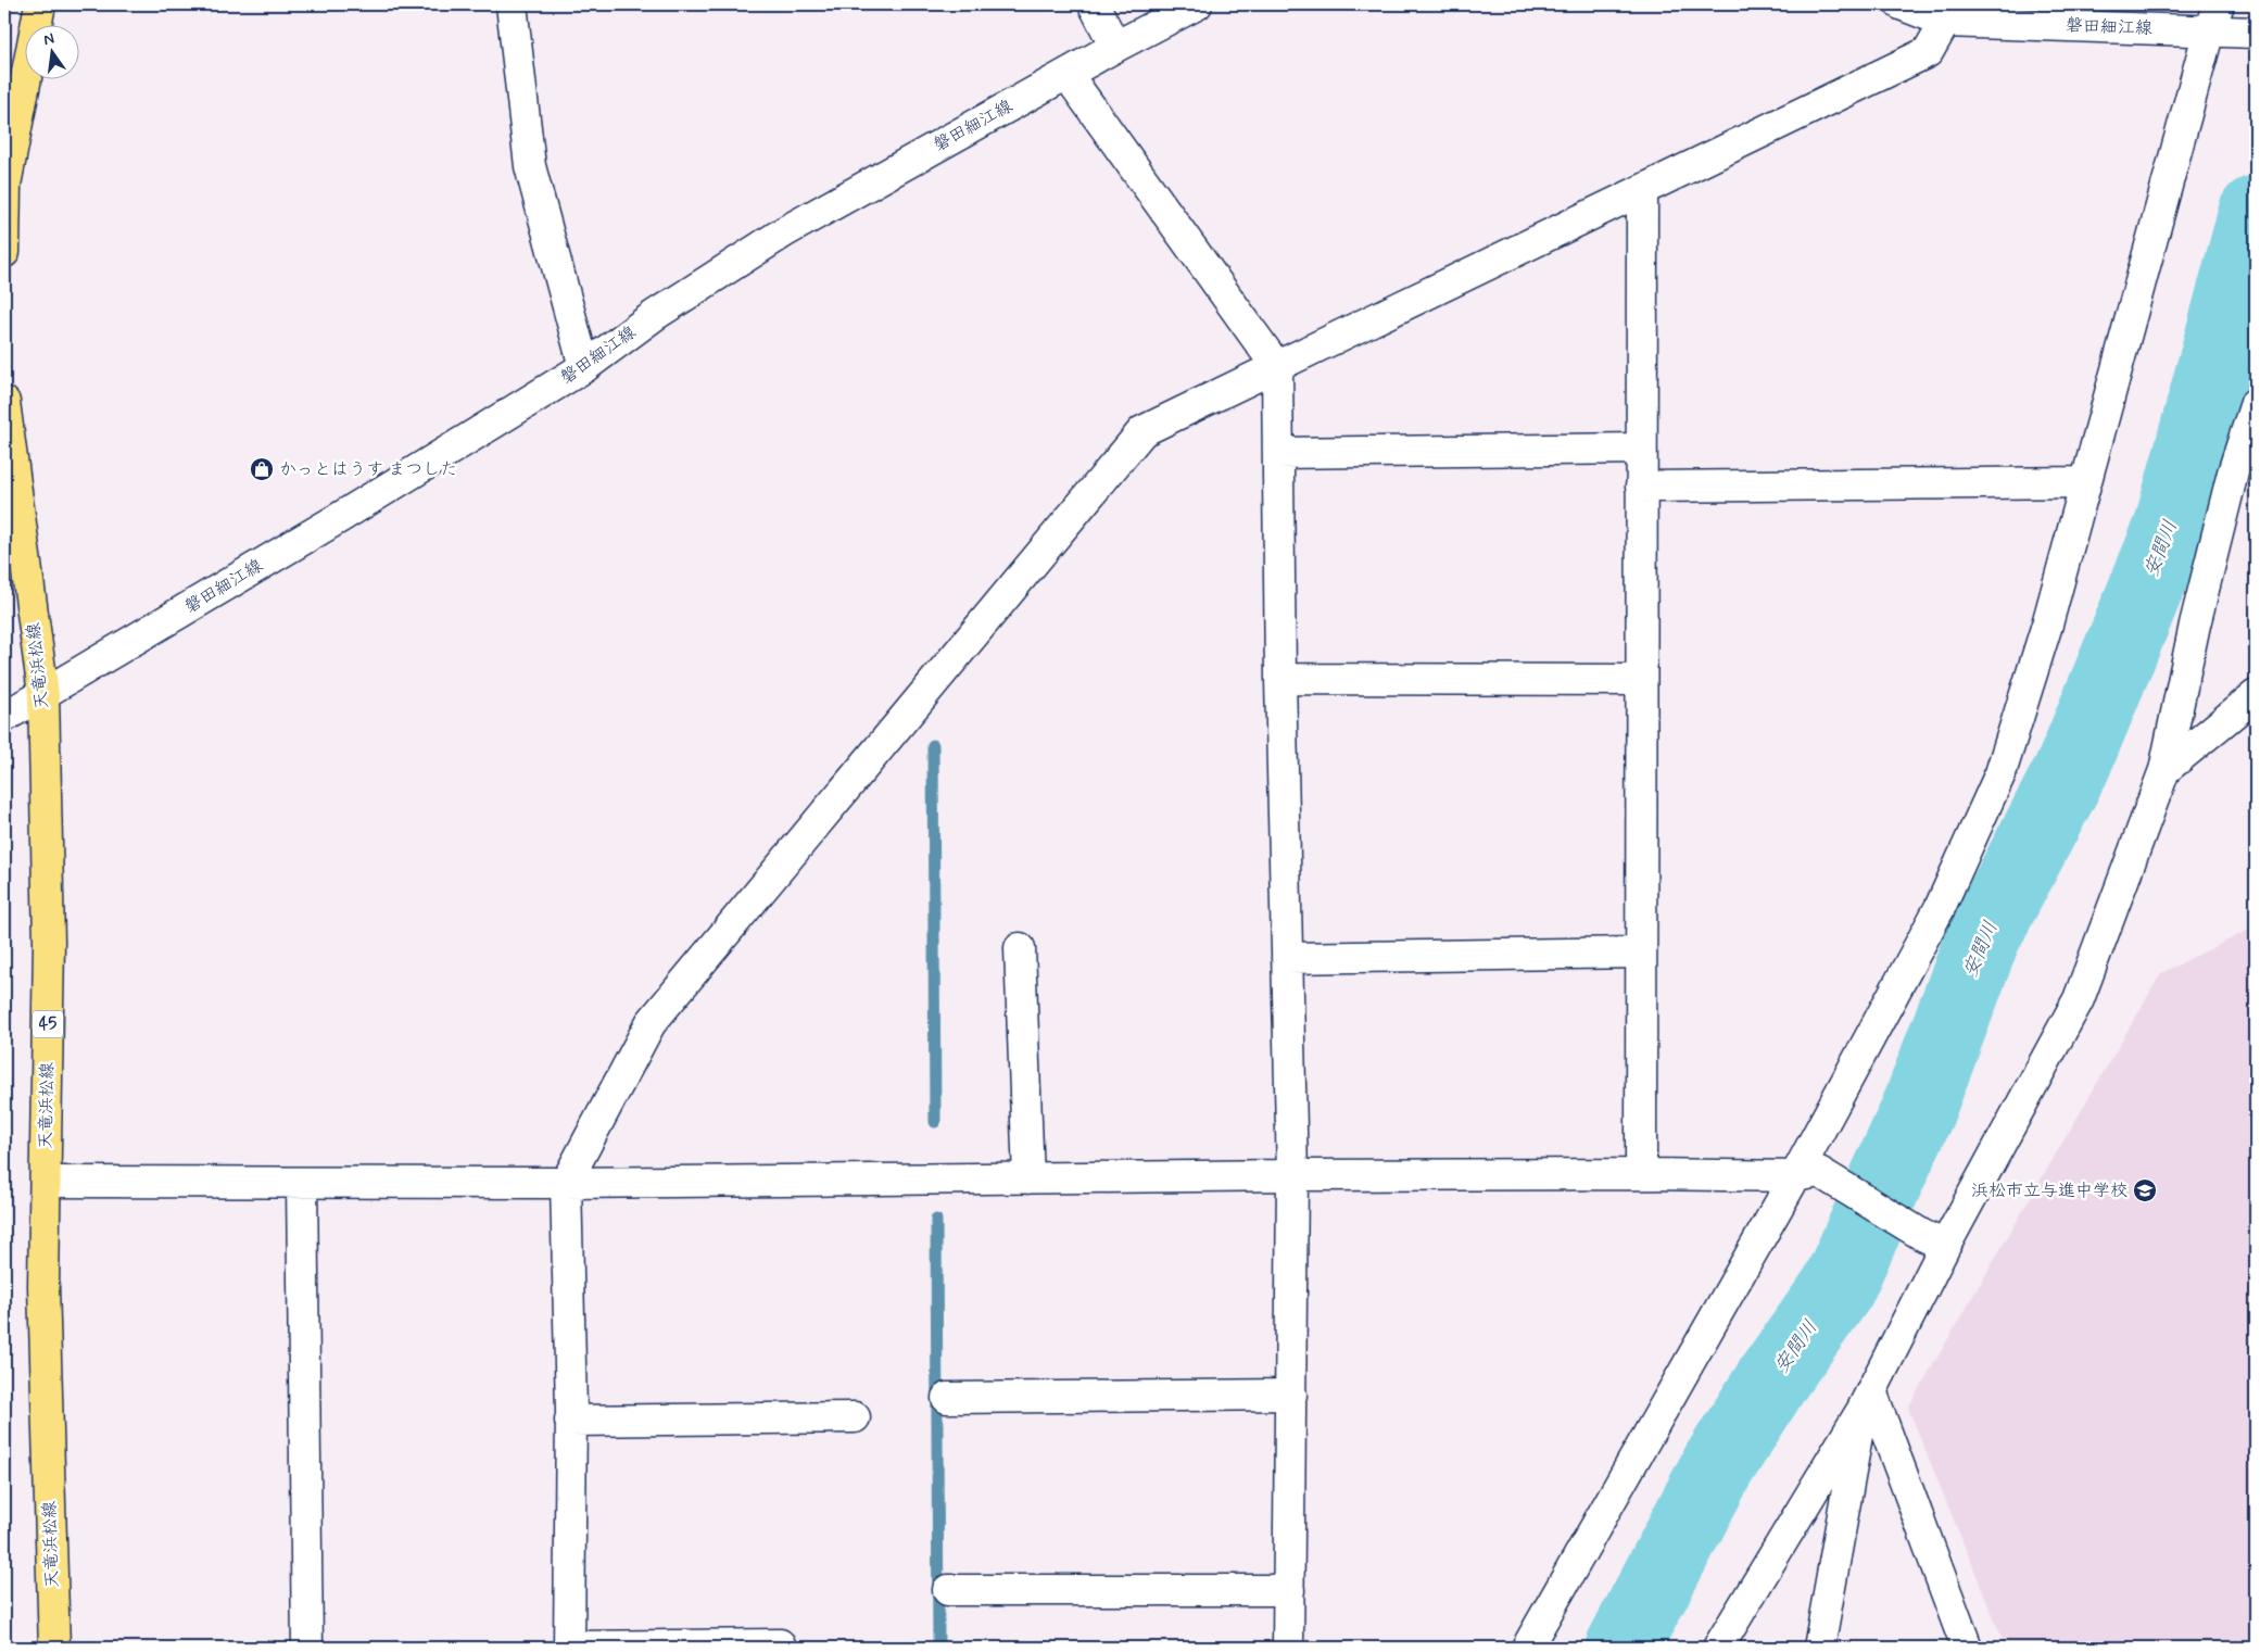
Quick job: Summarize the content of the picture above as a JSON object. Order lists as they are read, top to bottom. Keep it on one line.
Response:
{"streets":{"main road":["天竜浜松線","45"],"street":["磐田細江線"]},"crossings":[["磐田細江線","天竜浜松線"]],"water":["安間川"],"places":{"shop":["かっとはうす まつした"],"school or university":["浜松市立与進中学校"]},"north":"top"}
